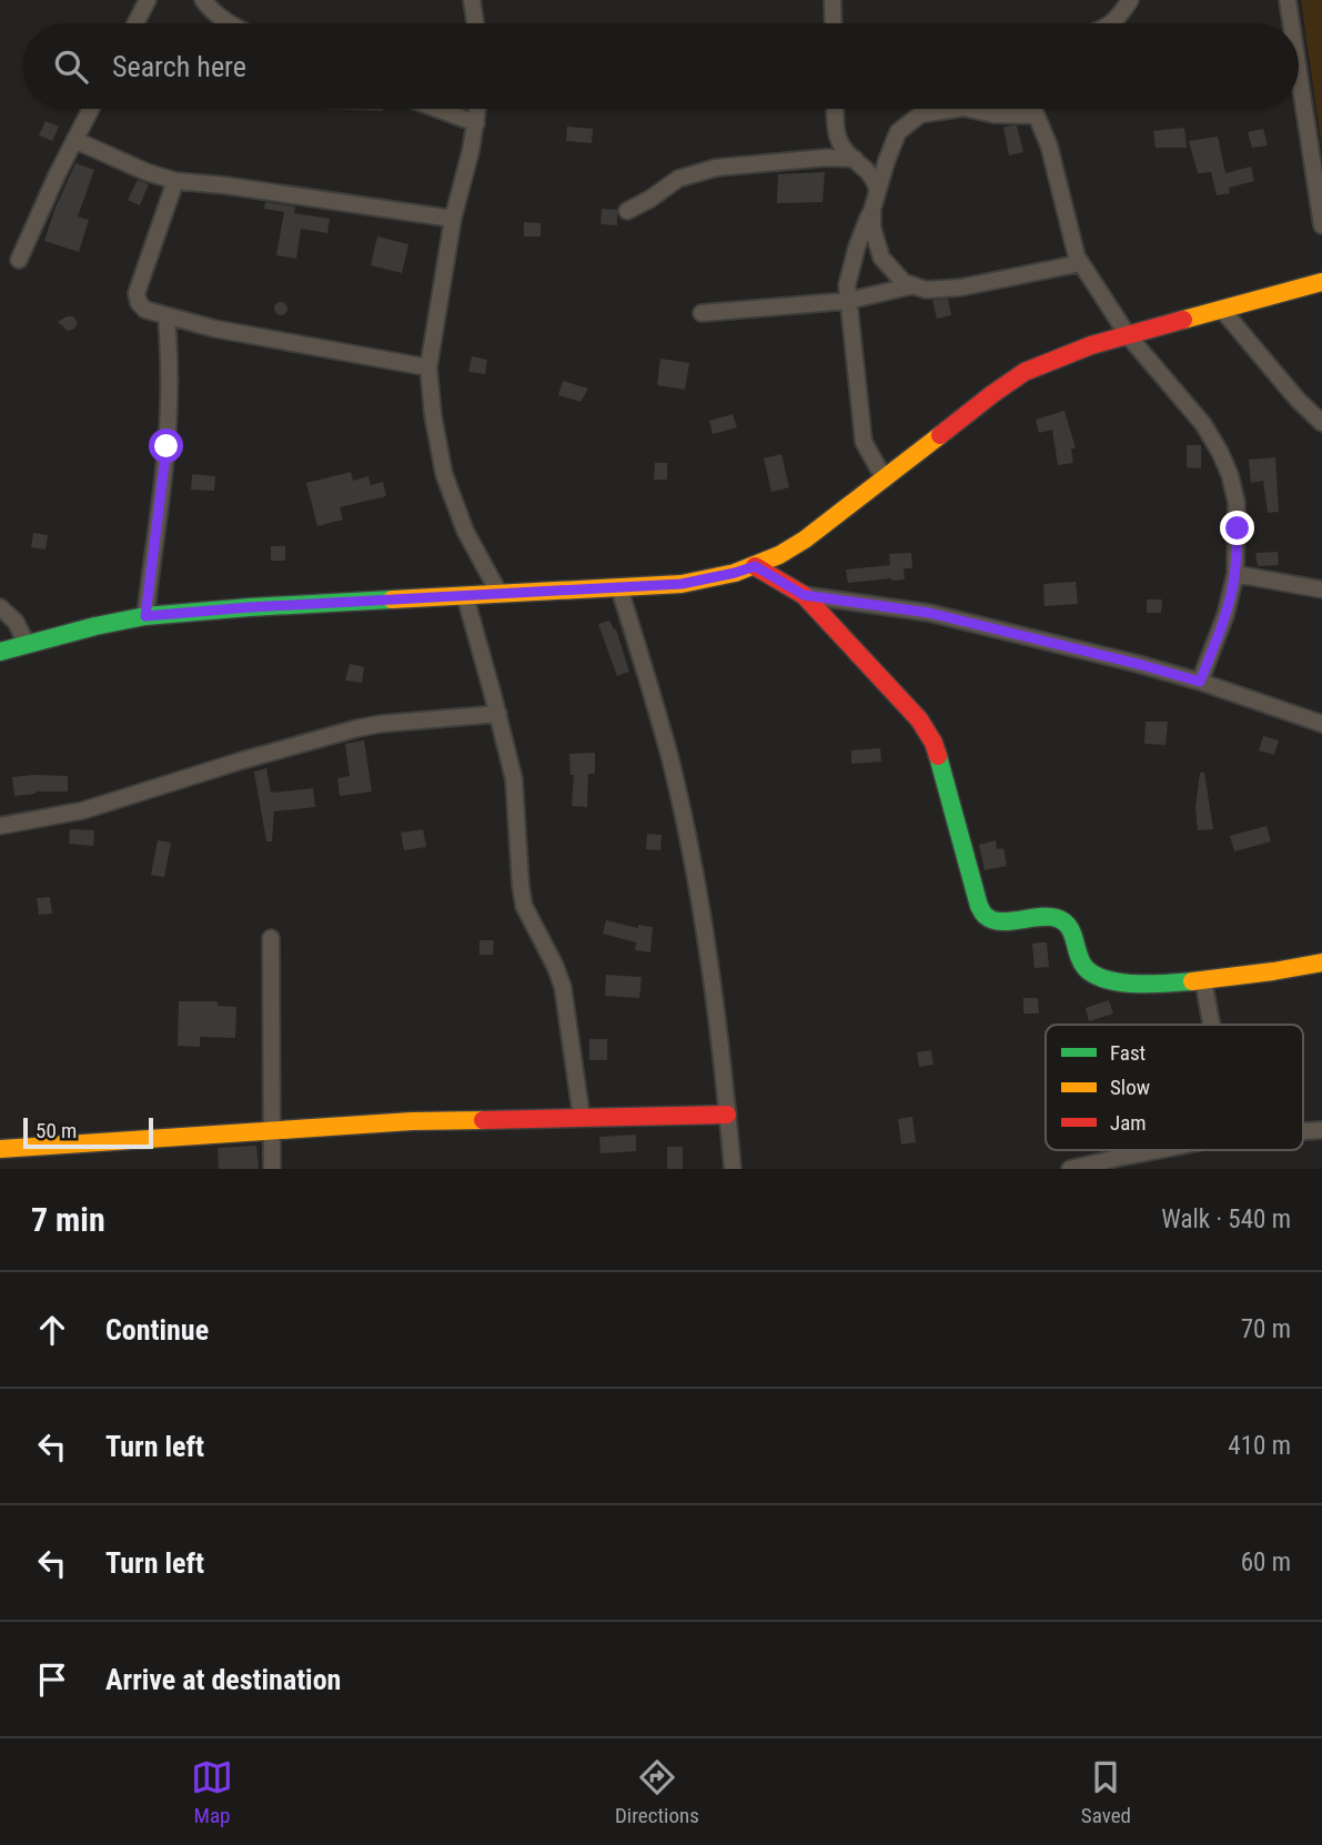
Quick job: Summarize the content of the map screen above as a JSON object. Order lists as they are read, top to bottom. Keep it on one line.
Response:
{"legend":["Fast","Slow","Jam"],"scale_bar":"50 m","page":{"search":"Search here","scale":"50 m","heading":["7 min","Walk · 540 m"],"list":[["Continue","70 m"],["Turn left","410 m"],["Turn left","60 m"],"Arrive at destination"],"nav":["Map","Directions","Saved"]}}
